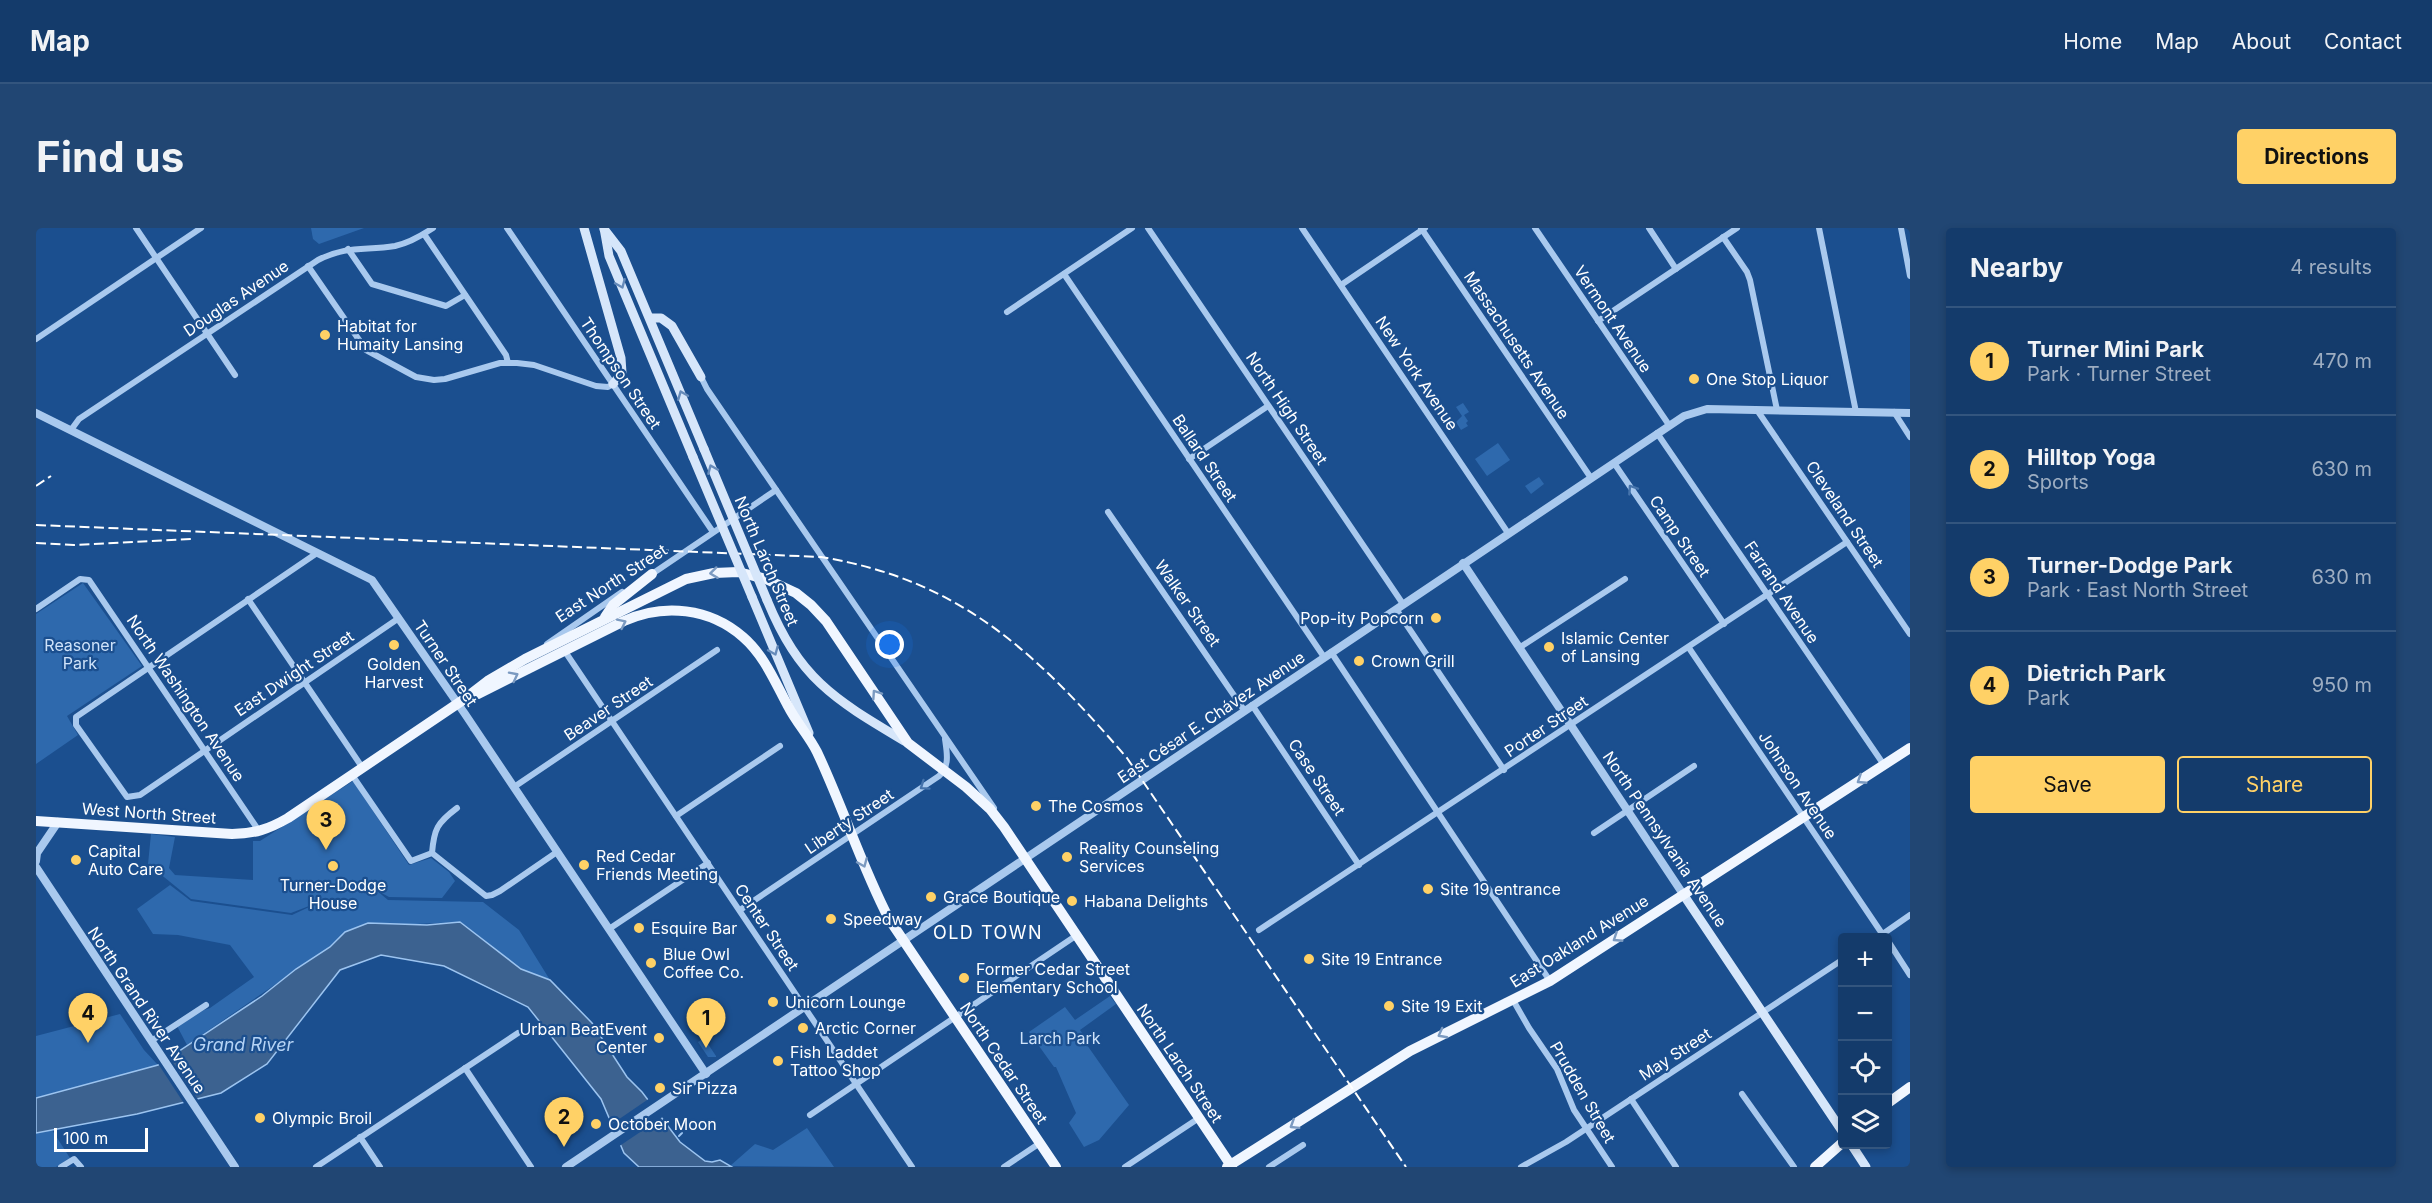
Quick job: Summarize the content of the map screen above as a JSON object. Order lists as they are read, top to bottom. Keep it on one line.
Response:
{"streets":{"main road":["North Larch Street","East North Street","West North Street","North Pennsylvania Avenue","East Oakland Avenue","North Cedar Street"],"street":["Douglas Avenue","Vermont Avenue","Massachusetts Avenue","Thompson Street","New York Avenue","North High Street","Ballard Street","Cleveland Street","Camp Street","Farrand Avenue","Walker Street","Turner Street","East Dwight Street","North Washington Avenue","Beaver Street","East César E. Chávez Avenue","Porter Street","Case Street","Johnson Avenue","Liberty Street","Center Street","North Grand River Avenue","May Street","Prudden Street"]},"crossings":[["Douglas Avenue","Turner Street"],["Vermont Avenue","East César E. Chávez Avenue"],["Massachusetts Avenue","East César E. Chávez Avenue"],["Thompson Street","East North Street"],["New York Avenue","East César E. Chávez Avenue"],["North High Street","East César E. Chávez Avenue"],["North High Street","Porter Street"],["Ballard Street","East César E. Chávez Avenue"],["Ballard Street","Porter Street"],["Ballard Street","East Oakland Avenue"],["Cleveland Street","East César E. Chávez Avenue"],["Cleveland Street","Porter Street"],["Camp Street","East César E. Chávez Avenue"],["Camp Street","Porter Street"],["North Larch Street","East North Street"],["North Larch Street","East César E. Chávez Avenue"],["North Larch Street","Liberty Street"],["North Larch Street","East Oakland Avenue"],["North Larch Street","North Cedar Street"],["East North Street","Turner Street"],["East North Street","North Washington Avenue"],["East North Street","West North Street"],["East North Street","Center Street"],["East North Street","North Cedar Street"],["Farrand Avenue","East César E. Chávez Avenue"],["Farrand Avenue","Porter Street"],["Farrand Avenue","East Oakland Avenue"],["Walker Street","East César E. Chávez Avenue"],["Turner Street","East Dwight Street"],["Turner Street","Beaver Street"],["Turner Street","East César E. Chávez Avenue"],["East Dwight Street","North Washington Avenue"],["North Washington Avenue","West North Street"],["Beaver Street","Center Street"],["East César E. Chávez Avenue","Case Street"],["East César E. Chávez Avenue","North Pennsylvania Avenue"],["East César E. Chávez Avenue","Center Street"],["East César E. Chávez Avenue","North Cedar Street"],["Porter Street","Case Street"],["Porter Street","Johnson Avenue"],["Porter Street","North Pennsylvania Avenue"],["Johnson Avenue","East Oakland Avenue"],["Liberty Street","Center Street"],["Liberty Street","North Cedar Street"],["North Pennsylvania Avenue","East Oakland Avenue"],["North Pennsylvania Avenue","May Street"],["Center Street","North Cedar Street"],["East Oakland Avenue","Prudden Street"],["May Street","Prudden Street"]],"one_way":["Camp Street","Liberty Street","East Oakland Avenue","North Cedar Street"],"districts":["OLD TOWN"],"water":["Grand River"],"parks":["Reasoner Park","Larch Park"],"places":["Habitat for Humaity Lansing","One Stop Liquor","Pop-ity Popcorn","Golden Harvest","Islamic Center of Lansing","Crown Grill","The Cosmos","Reality Counseling Services","Capital Auto Care","Red Cedar Friends Meeting","Turner-Dodge House","Site 19 entrance","Grace Boutique","Habana Delights","Speedway","Esquire Bar","Site 19 Entrance","Blue Owl Coffee Co.","Former Cedar Street Elementary School","Unicorn Lounge","Site 19 Exit","Arctic Corner","Urban BeatEvent Center","Fish Laddet Tattoo Shop","Sir Pizza","Olympic Broil","October Moon"],"scale_bar":"100 m","page":{"header":"Map","nav":["Home","Map","About","Contact"],"buttons":["Directions",["Save","Share"]],"title":"Find us","heading":["Nearby","4 results"],"list":[{"mark":"1","name":"Turner Mini Park","note":"Park · Turner Street","value":"470 m"},{"mark":"2","name":"Hilltop Yoga","note":"Sports","value":"630 m"},{"mark":"3","name":"Turner-Dodge Park","note":"Park · East North Street","value":"630 m"},{"mark":"4","name":"Dietrich Park","note":"Park","value":"950 m"}],"pins":["3","4","1","2"],"map_buttons":["+","−"],"scale":"100 m"}}
